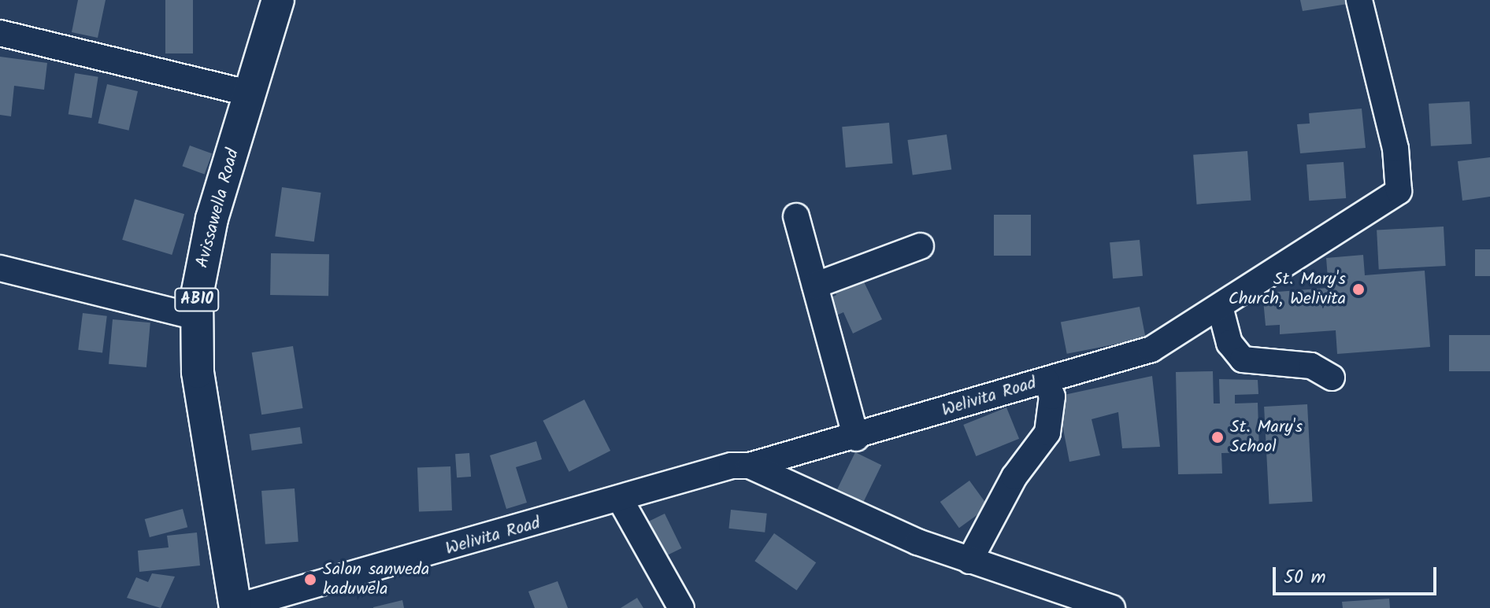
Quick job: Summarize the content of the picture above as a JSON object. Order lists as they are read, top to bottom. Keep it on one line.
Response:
{"streets":{"main road":["Avissawella Road","AB10"],"street":["Welivita Road"]},"crossings":[["Avissawella Road","Welivita Road"]],"places":["St. Mary's Church, Welivita","St. Mary's School","Salon sanweda kaduwela"],"scale_bar":"50 m"}
